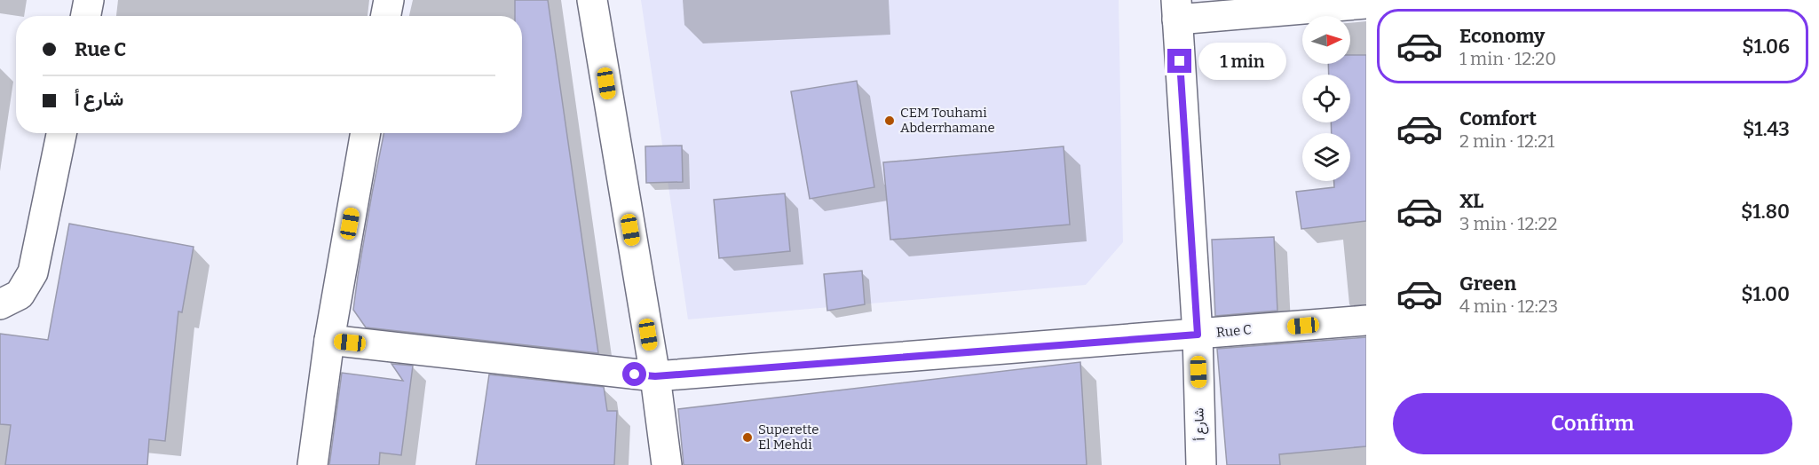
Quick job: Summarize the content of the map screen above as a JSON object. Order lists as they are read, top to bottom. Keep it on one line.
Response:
{"streets":{"street":["Rue C","شارع أ"]},"crossings":[["Rue C","شارع أ"]],"places":["CEM Touhami Abderrhamane","Superette El Mehdi"],"north":"right","page":{"list":[{"name":"Economy","note":"1 min · 12:20","value":"$1.06"},{"name":"Comfort","note":"2 min · 12:21","value":"$1.43"},{"name":"XL","note":"3 min · 12:22","value":"$1.80"},{"name":"Green","note":"4 min · 12:23","value":"$1.00"}],"banner":["Rue C","شارع أ"],"bubble":"1 min","buttons":"Confirm"}}
